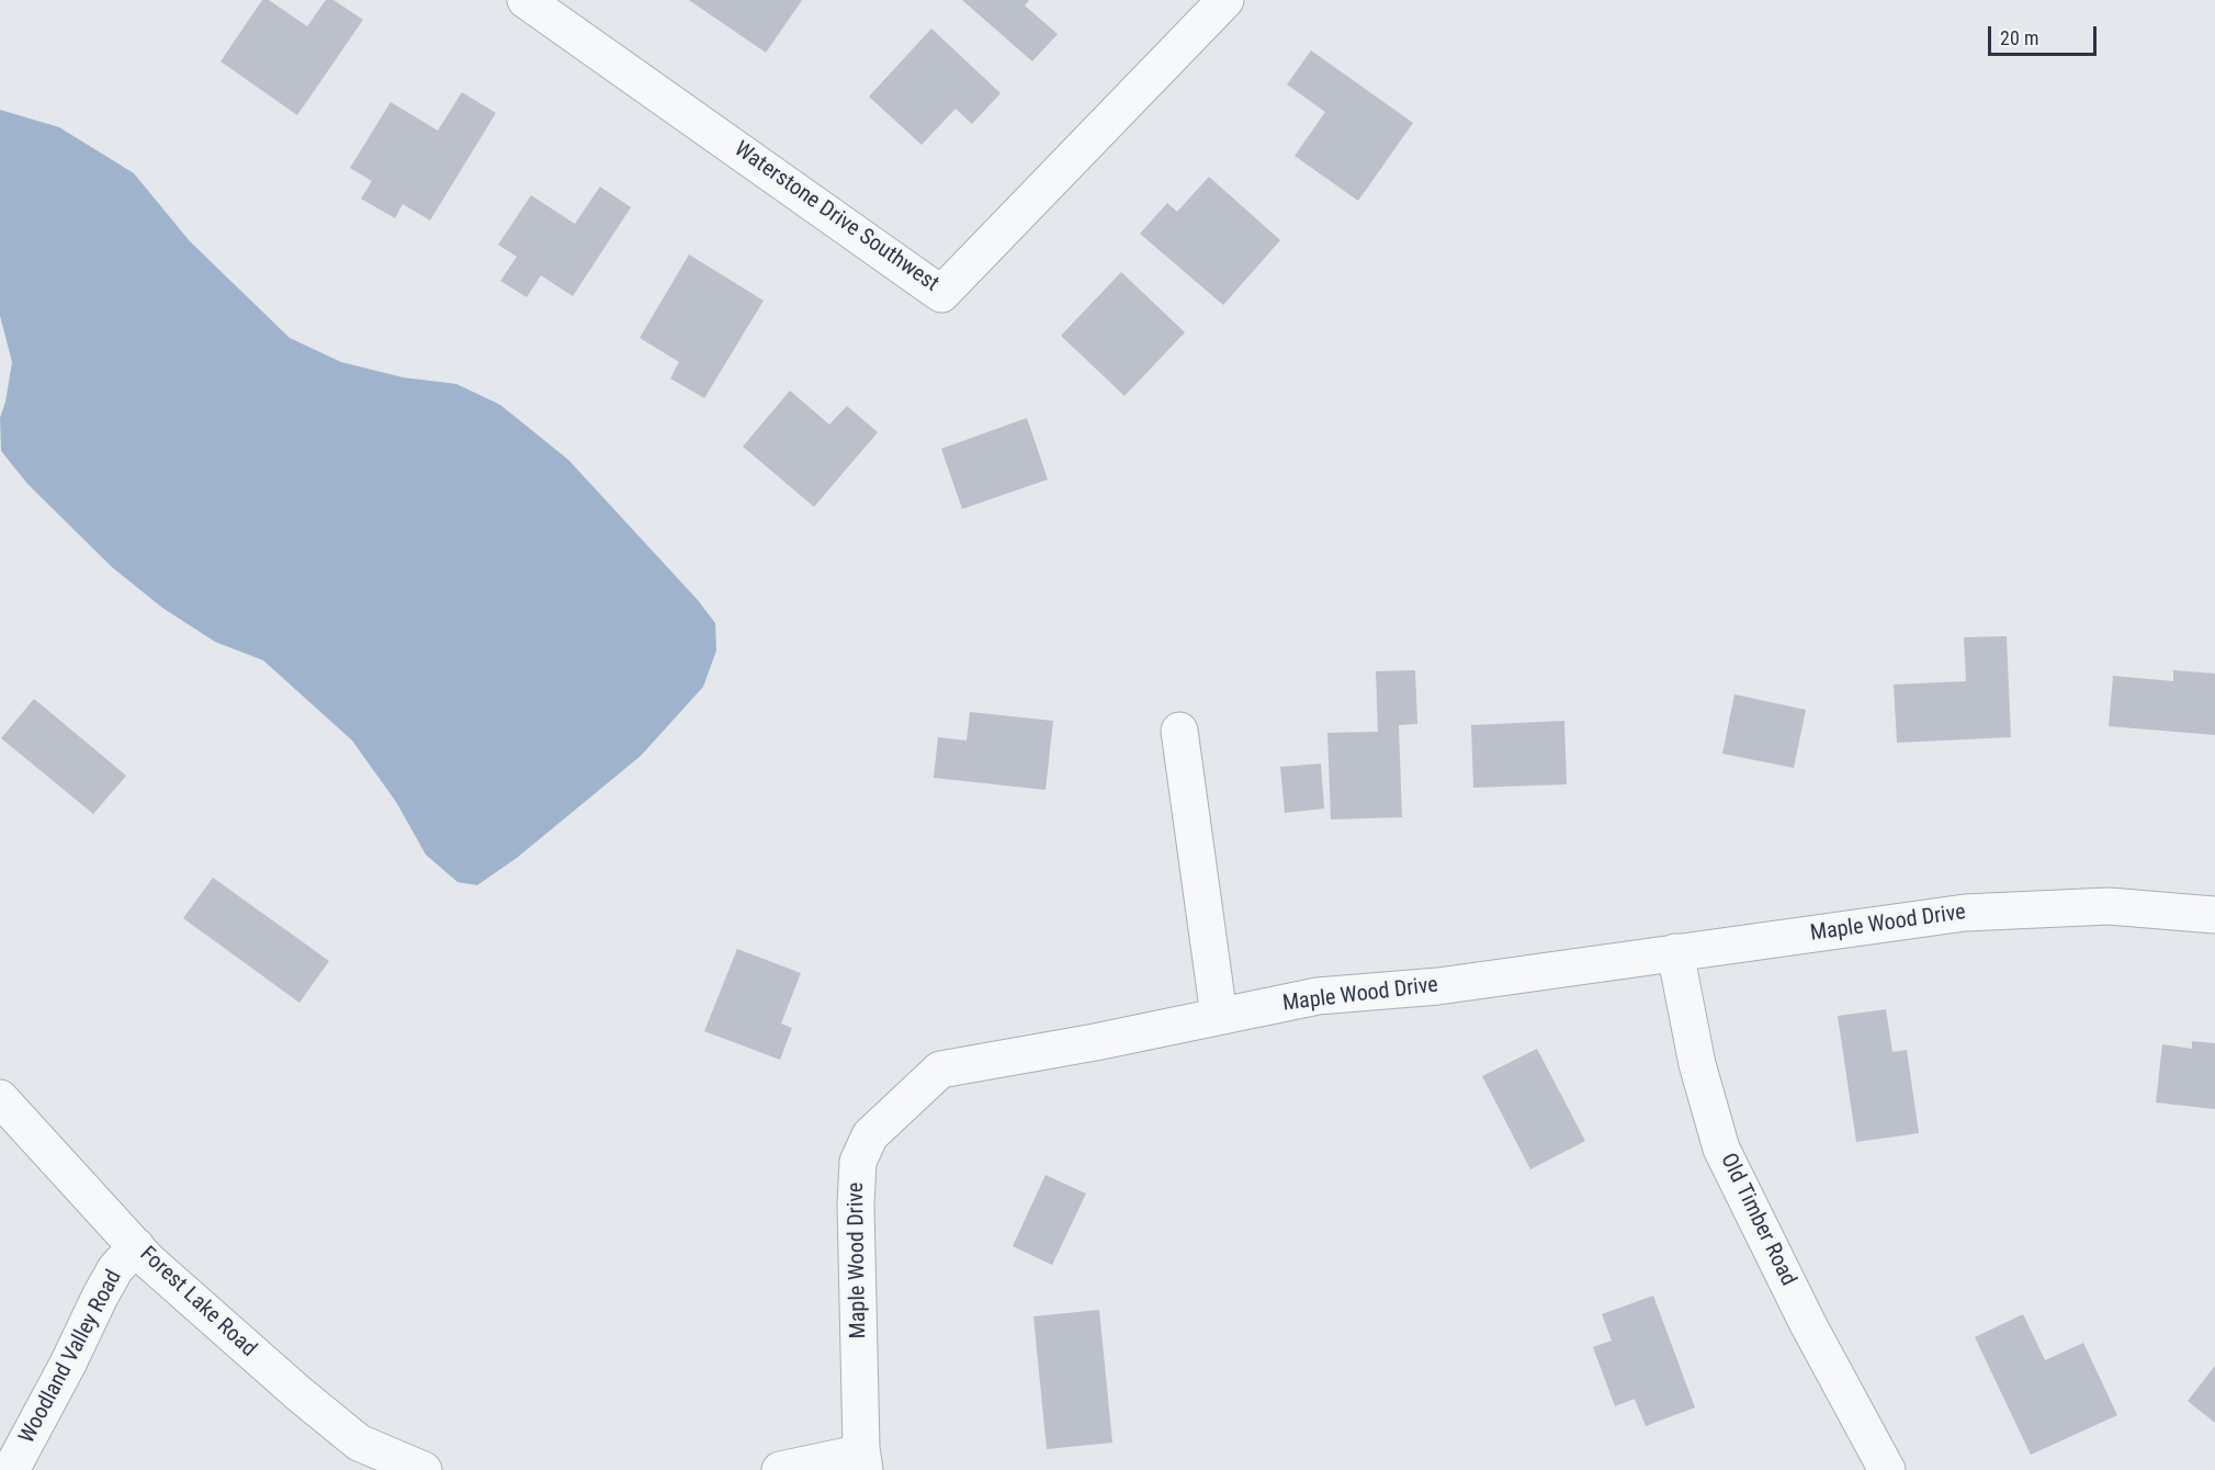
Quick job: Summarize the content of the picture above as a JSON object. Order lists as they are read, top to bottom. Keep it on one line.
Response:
{"streets":{"street":["Waterstone Drive Southwest","Maple Wood Drive","Old Timber Road","Forest Lake Road","Woodland Valley Road"]},"crossings":[["Maple Wood Drive","Old Timber Road"],["Forest Lake Road","Woodland Valley Road"]],"scale_bar":"20 m"}
